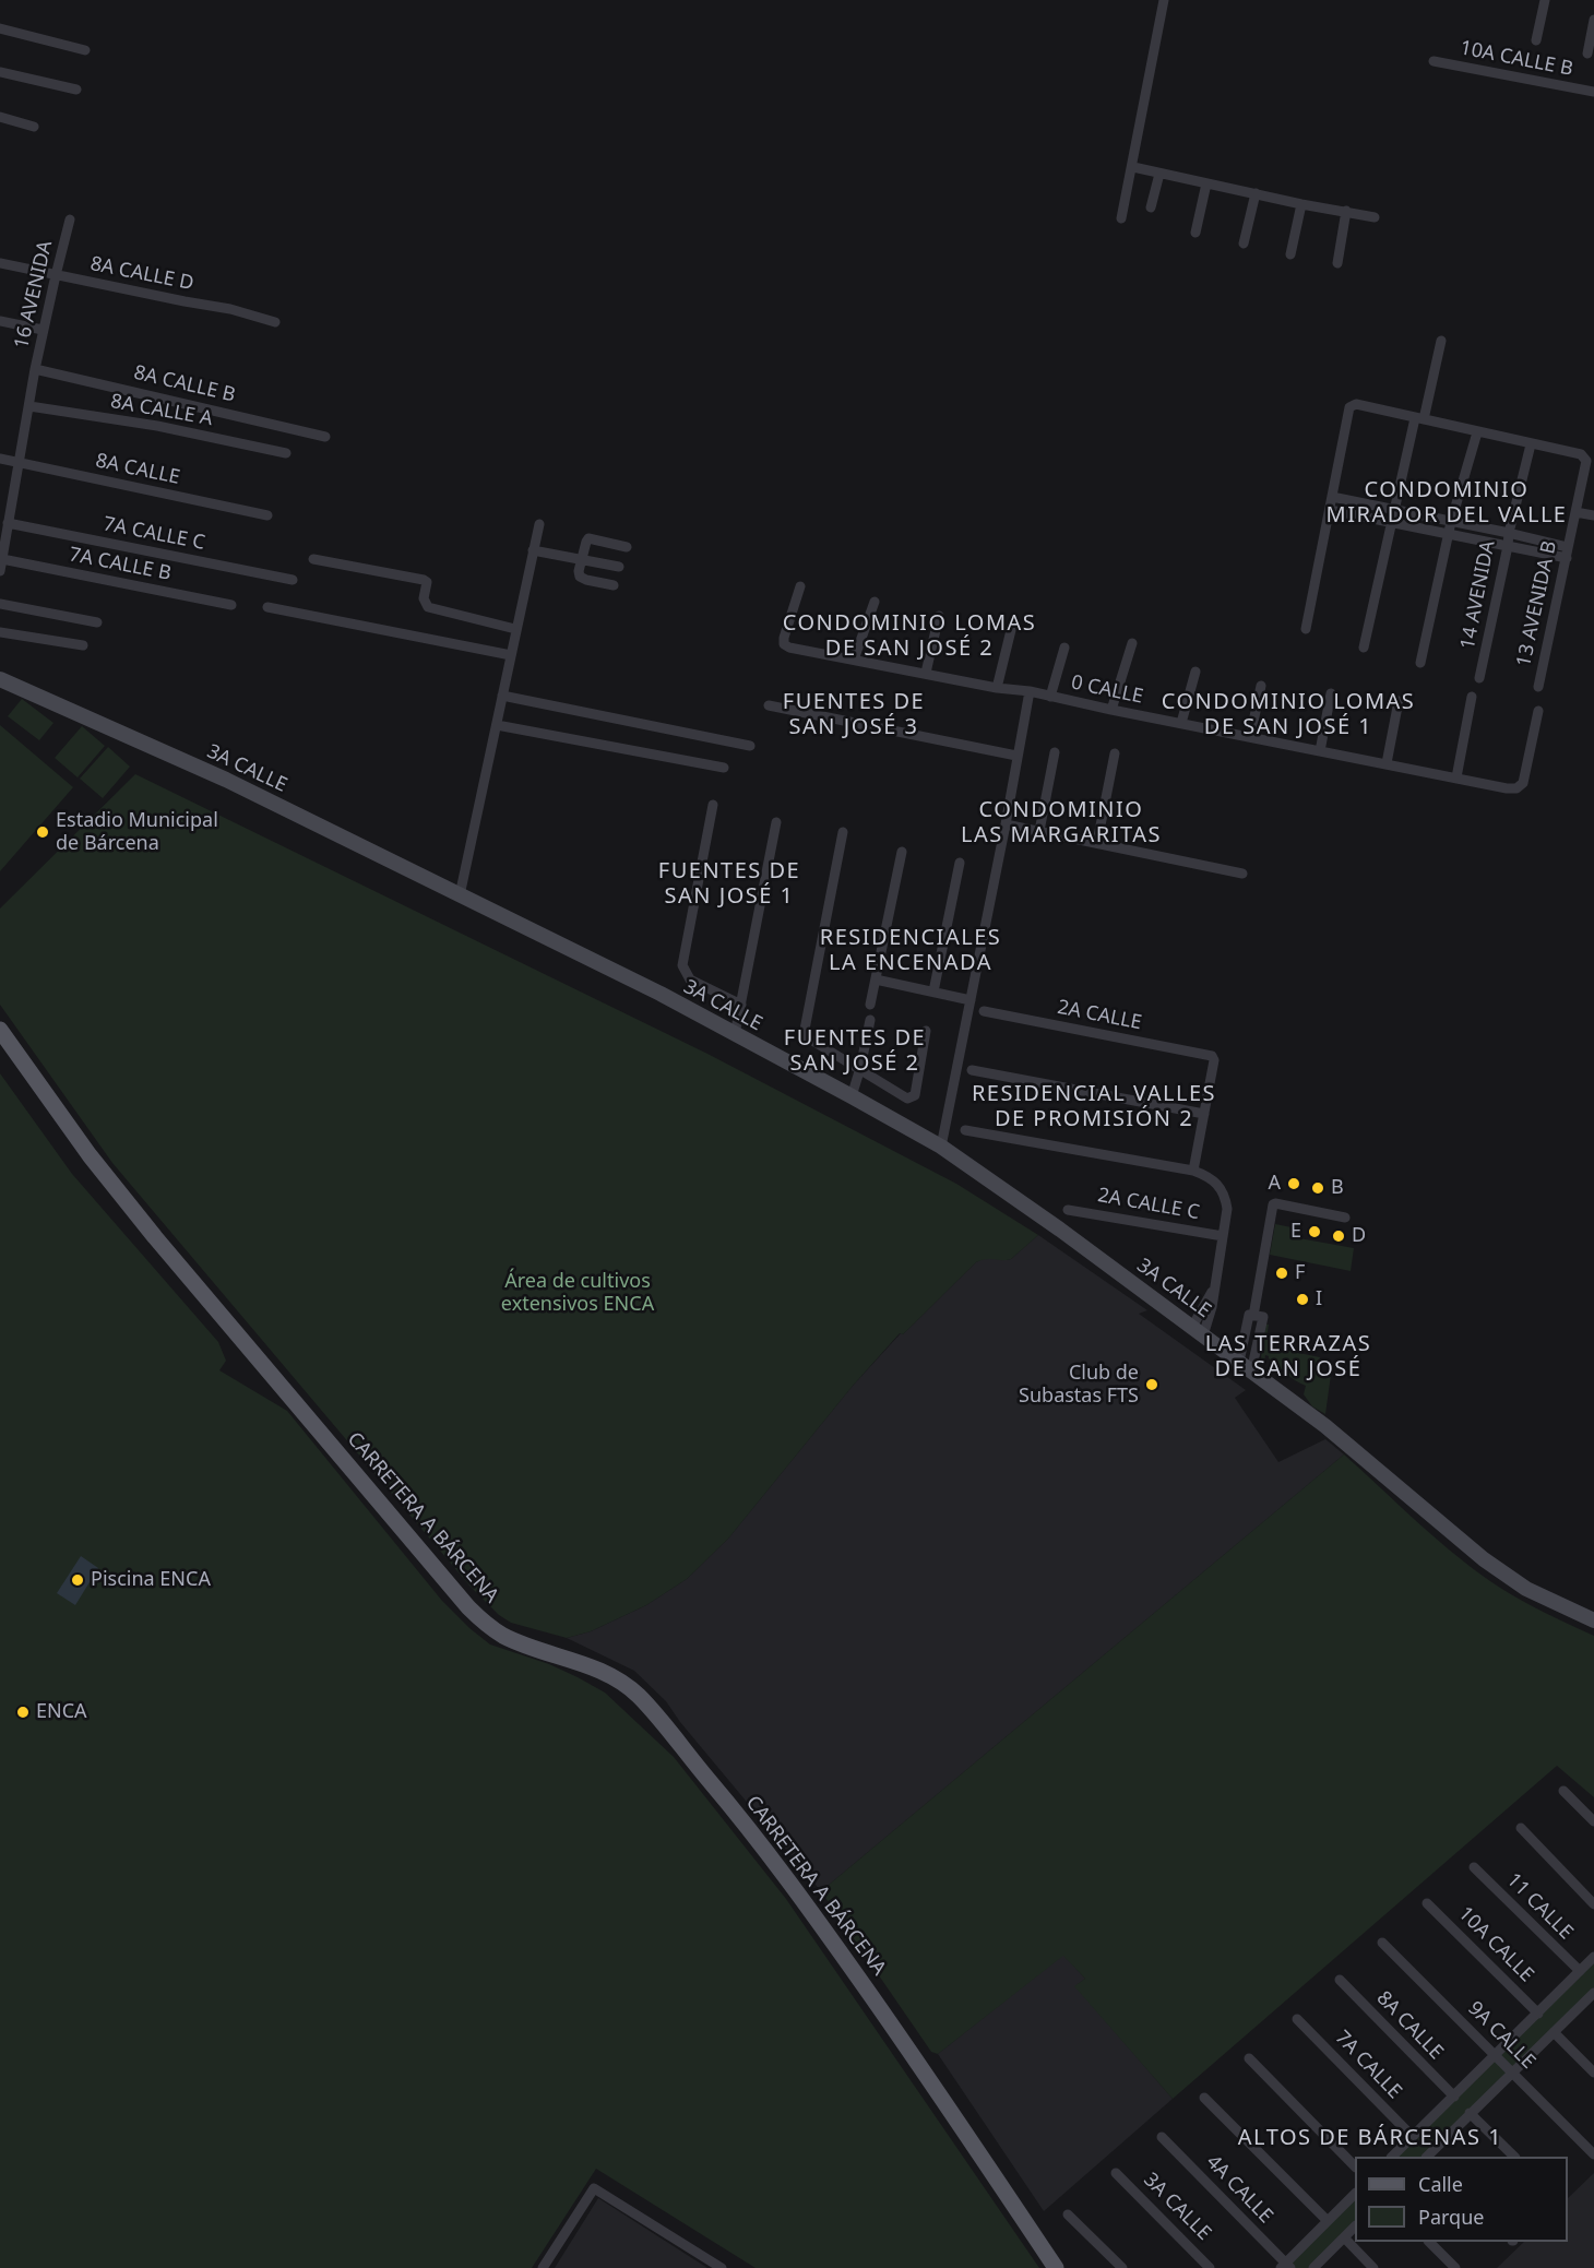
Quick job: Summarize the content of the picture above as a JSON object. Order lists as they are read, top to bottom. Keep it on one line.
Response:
{"streets":{"main road":["3A CALLE","CARRETERA A BÁRCENA"],"street":["10A CALLE B","8A CALLE D","16 AVENIDA","8A CALLE B","8A CALLE A","8A CALLE","7A CALLE C","7A CALLE B","14 AVENIDA","13 AVENIDA B","0 CALLE","2A CALLE","2A CALLE C","11 CALLE","10A CALLE","9A CALLE","7A CALLE","4A CALLE"]},"crossings":[["8A CALLE D","16 AVENIDA"],["16 AVENIDA","8A CALLE B"],["16 AVENIDA","8A CALLE A"],["16 AVENIDA","8A CALLE"],["16 AVENIDA","7A CALLE C"],["16 AVENIDA","7A CALLE B"],["14 AVENIDA","13 AVENIDA B"]],"districts":["CONDOMINIO MIRADOR DEL VALLE","CONDOMINIO LOMAS DE SAN JOSÉ 2","FUENTES DE SAN JOSÉ 3","CONDOMINIO LOMAS DE SAN JOSÉ 1","CONDOMINIO LAS MARGARITAS","FUENTES DE SAN JOSÉ 1","RESIDENCIALES LA ENCENADA","FUENTES DE SAN JOSÉ 2","RESIDENCIAL VALLES DE PROMISIÓN 2","LAS TERRAZAS DE SAN JOSÉ","ALTOS DE BÁRCENAS 1"],"parks":["Área de cultivos extensivos ENCA"],"places":["Estadio Municipal de Bárcena","A","B","E","D","F","I","Club de Subastas FTS","Piscina ENCA","ENCA"],"legend":["Calle","Parque"]}
